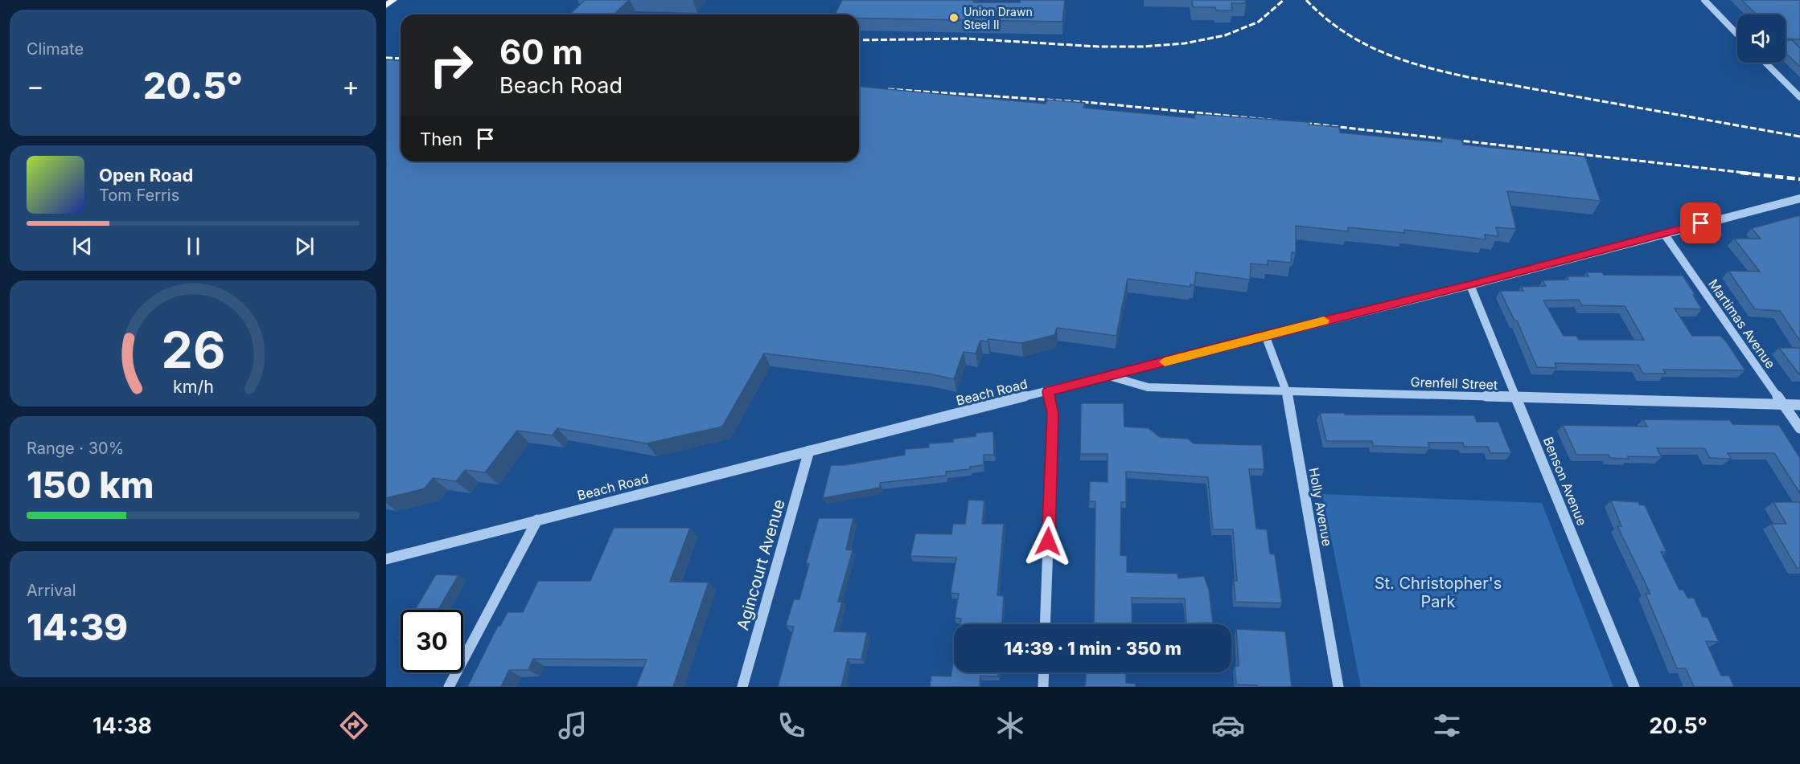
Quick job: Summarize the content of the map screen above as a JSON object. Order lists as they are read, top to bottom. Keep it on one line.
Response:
{"streets":{"street":["Martimas Avenue","Grenfell Street","Beach Road","Benson Avenue","Holly Avenue","Agincourt Avenue"]},"crossings":[["Martimas Avenue","Grenfell Street"],["Martimas Avenue","Beach Road"],["Grenfell Street","Beach Road"],["Grenfell Street","Benson Avenue"],["Grenfell Street","Holly Avenue"],["Beach Road","Benson Avenue"],["Beach Road","Holly Avenue"],["Beach Road","Agincourt Avenue"]],"parks":["St. Christopher's Park"],"places":["Union Drawn Steel II"],"page":{"tile":["Climate",["Range · 30%","150 km"],["Arrival","14:39"]],"turn":["60 m","Beach Road"],"heat":["−","20.5°","+"],"then":"Then","song":["Open Road","Tom Ferris"],"limit":"30","trip":"14:39 · 1 min · 350 m","tabs":["14:38","20.5°"],"gauge":["26","km/h"]}}
